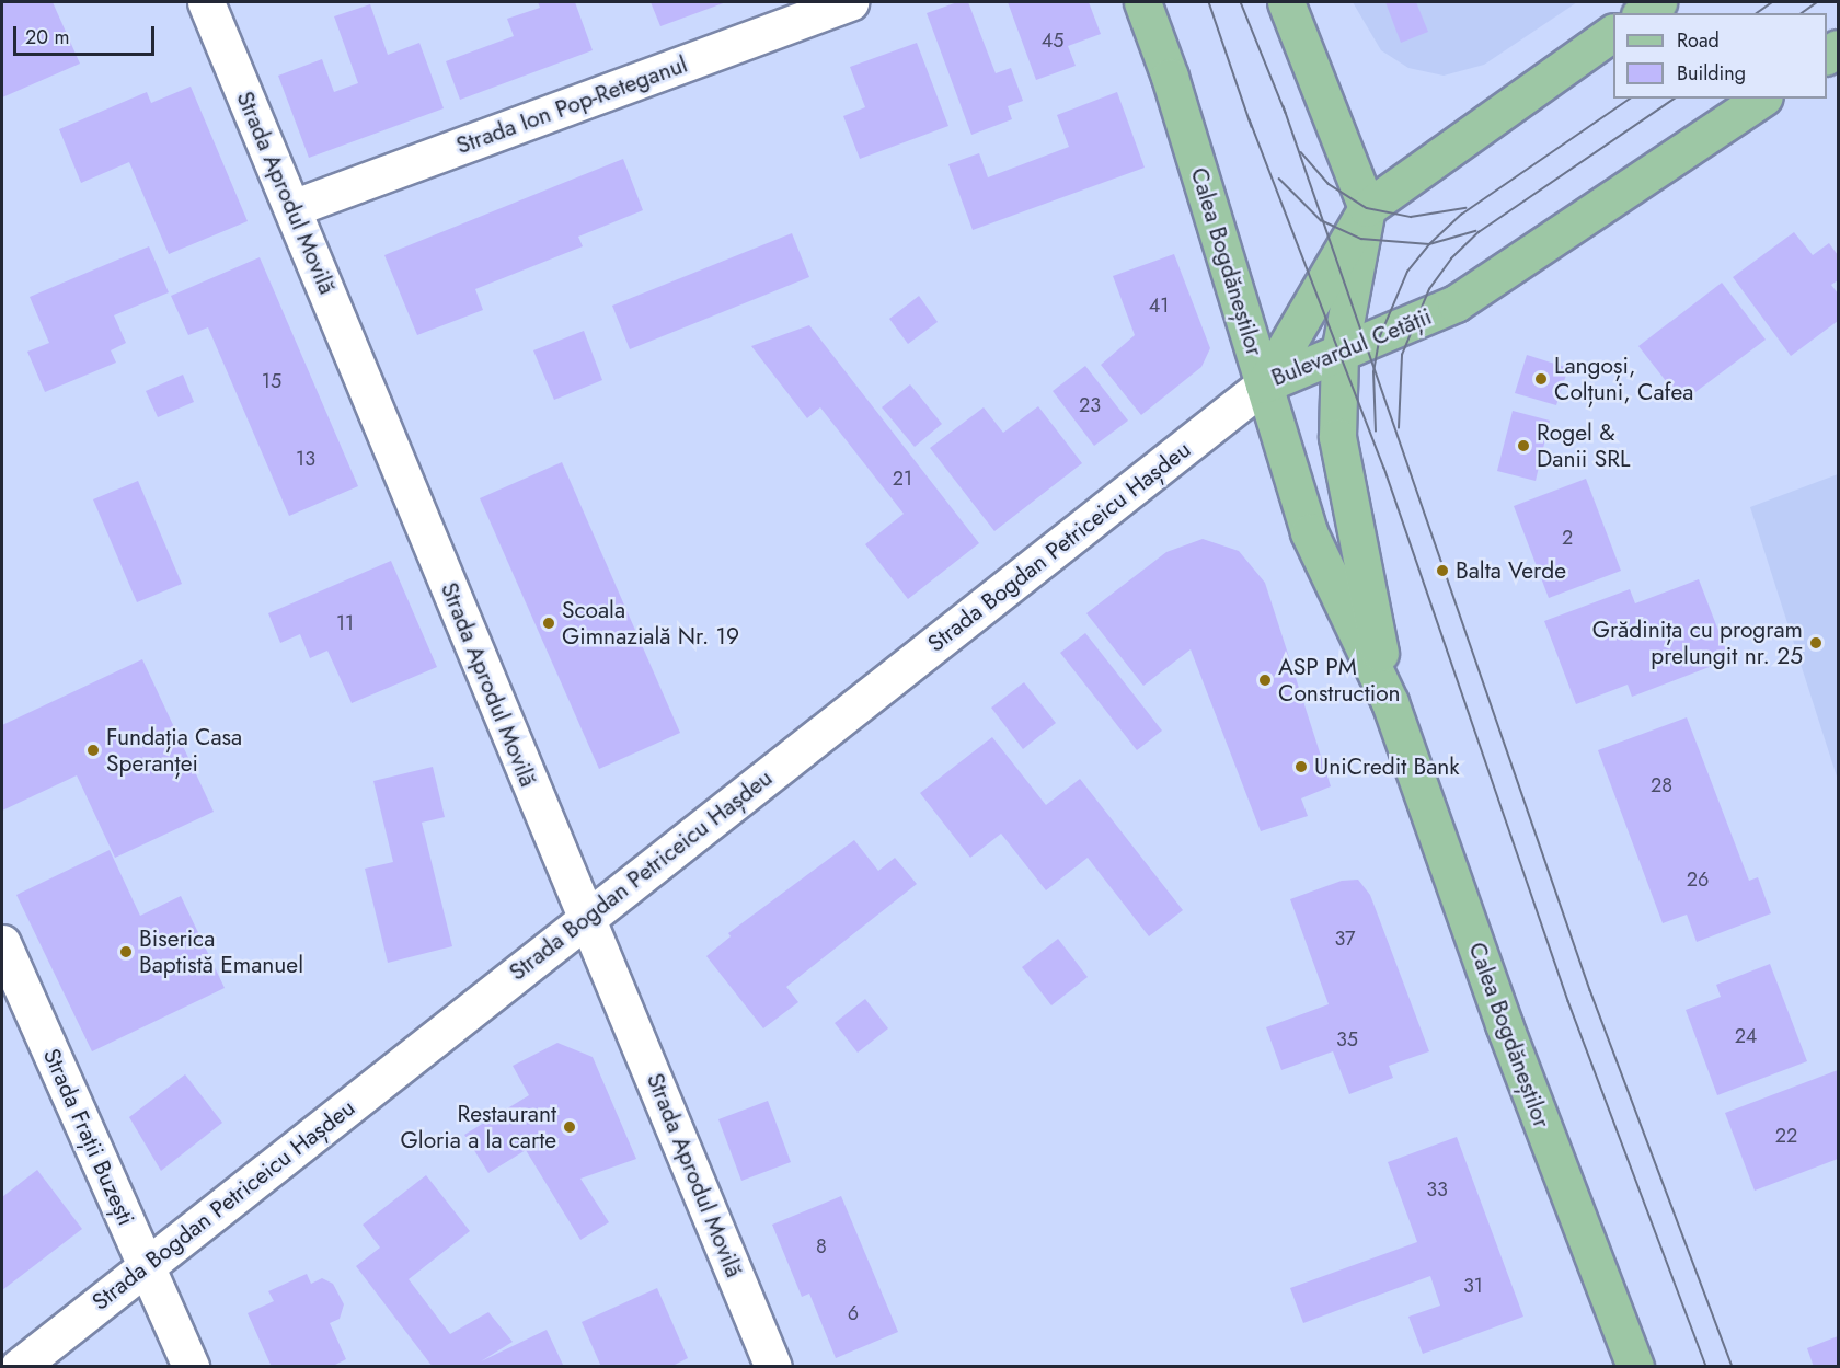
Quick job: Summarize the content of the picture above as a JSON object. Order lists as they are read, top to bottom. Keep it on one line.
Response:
{"streets":{"main road":["Calea Bogdăneștilor","Bulevardul Cetății"],"street":["Strada Ion Pop-Reteganul","Strada Aprodul Movilă","Strada Bogdan Petriceicu Hașdeu","Strada Frații Buzești"]},"crossings":[["Strada Ion Pop-Reteganul","Strada Aprodul Movilă"],["Strada Aprodul Movilă","Strada Bogdan Petriceicu Hașdeu"],["Calea Bogdăneștilor","Bulevardul Cetății"],["Calea Bogdăneștilor","Strada Bogdan Petriceicu Hașdeu"],["Bulevardul Cetății","Strada Bogdan Petriceicu Hașdeu"],["Strada Bogdan Petriceicu Hașdeu","Strada Frații Buzești"]],"places":["Langoși, Colțuni, Cafea","Rogel & Danii SRL","Balta Verde","Scoala Gimnazială Nr. 19","Grădinița cu program prelungit nr. 25","ASP PM Construction","Fundația Casa Speranței","UniCredit Bank","Biserica Baptistă Emanuel","Restaurant Gloria a la carte"],"house_numbers":["45","41","15","23","13","21","2","11","28","26","37","24","35","22","33","8","31","6"],"legend":["Road","Building"],"scale_bar":"20 m"}
